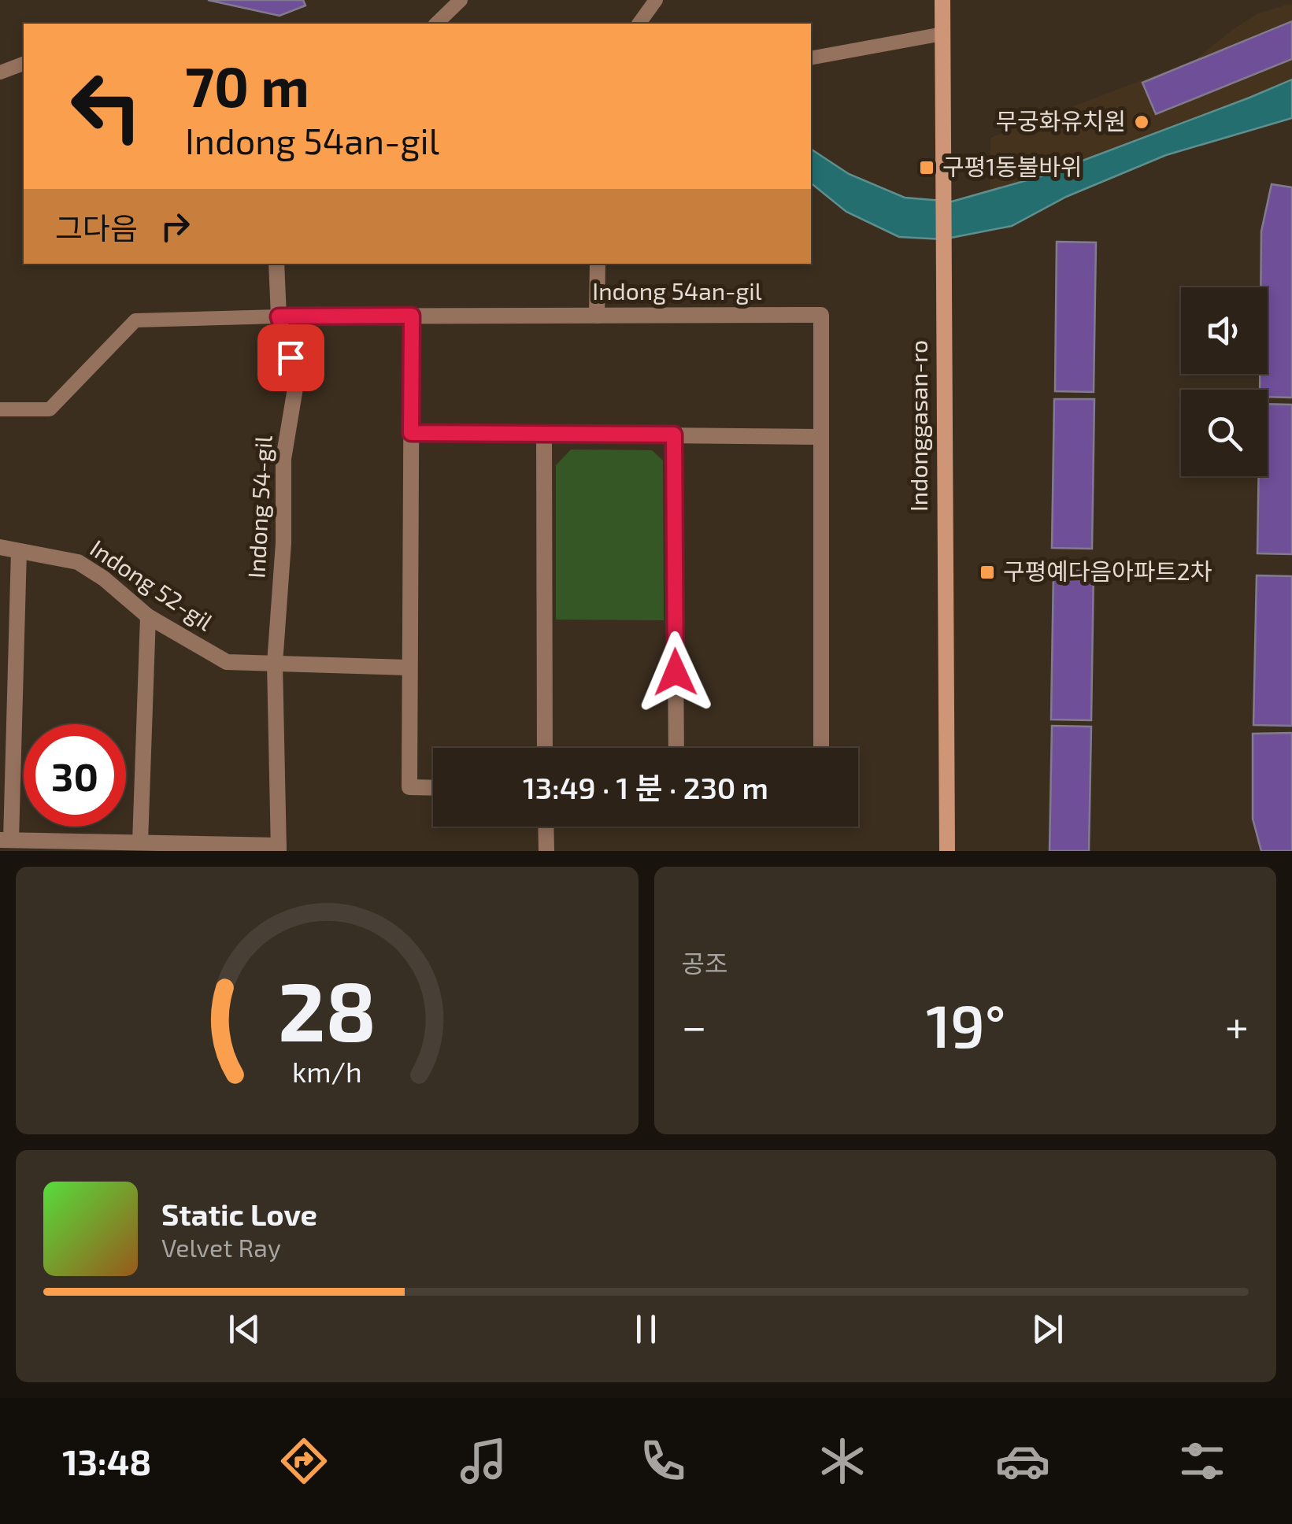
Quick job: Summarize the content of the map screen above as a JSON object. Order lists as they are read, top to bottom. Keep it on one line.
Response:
{"streets":{"main road":["Indonggasan-ro"],"street":["Indong 54an-gil","Indong 54-gil","Indong 52-gil"]},"crossings":[["Indong 54an-gil","Indong 54-gil"],["Indong 54-gil","Indong 52-gil"]],"places":{"other":["무궁화유치원"],"transit":["구평1동불바위","구평예다음아파트2차"]},"page":{"turn":["70 m","Indong 54an-gil"],"then":"그다음","limit":"30","trip":"13:49 · 1 분 · 230 m","tile":"공조","heat":["−","19°","+"],"song":["Static Love","Velvet Ray"],"tabs":"13:48","gauge":["28","km/h"]}}
